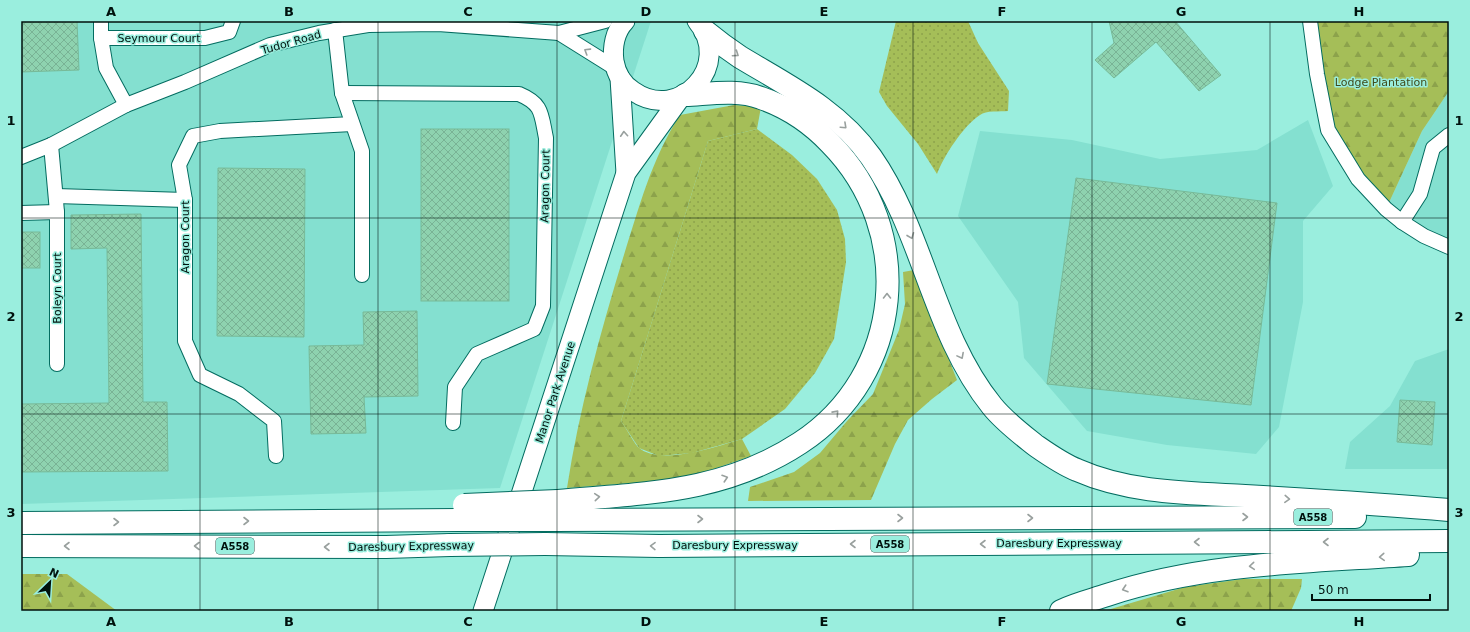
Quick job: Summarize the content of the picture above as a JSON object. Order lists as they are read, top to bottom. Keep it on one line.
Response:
{"streets":{"main road":["A558","Daresbury Expressway"],"street":["Seymour Court","Tudor Road","Aragon Court","Boleyn Court","Manor Park Avenue"]},"crossings":[["Seymour Court","Tudor Road"],["Tudor Road","Boleyn Court"],["Tudor Road","Manor Park Avenue"]],"parks":["Lodge Plantation"],"scale_bar":"50 m","north":"top right","grid":{"columns":["A","B","C","D","E","F","G","H"],"rows":["1","2","3"]}}
